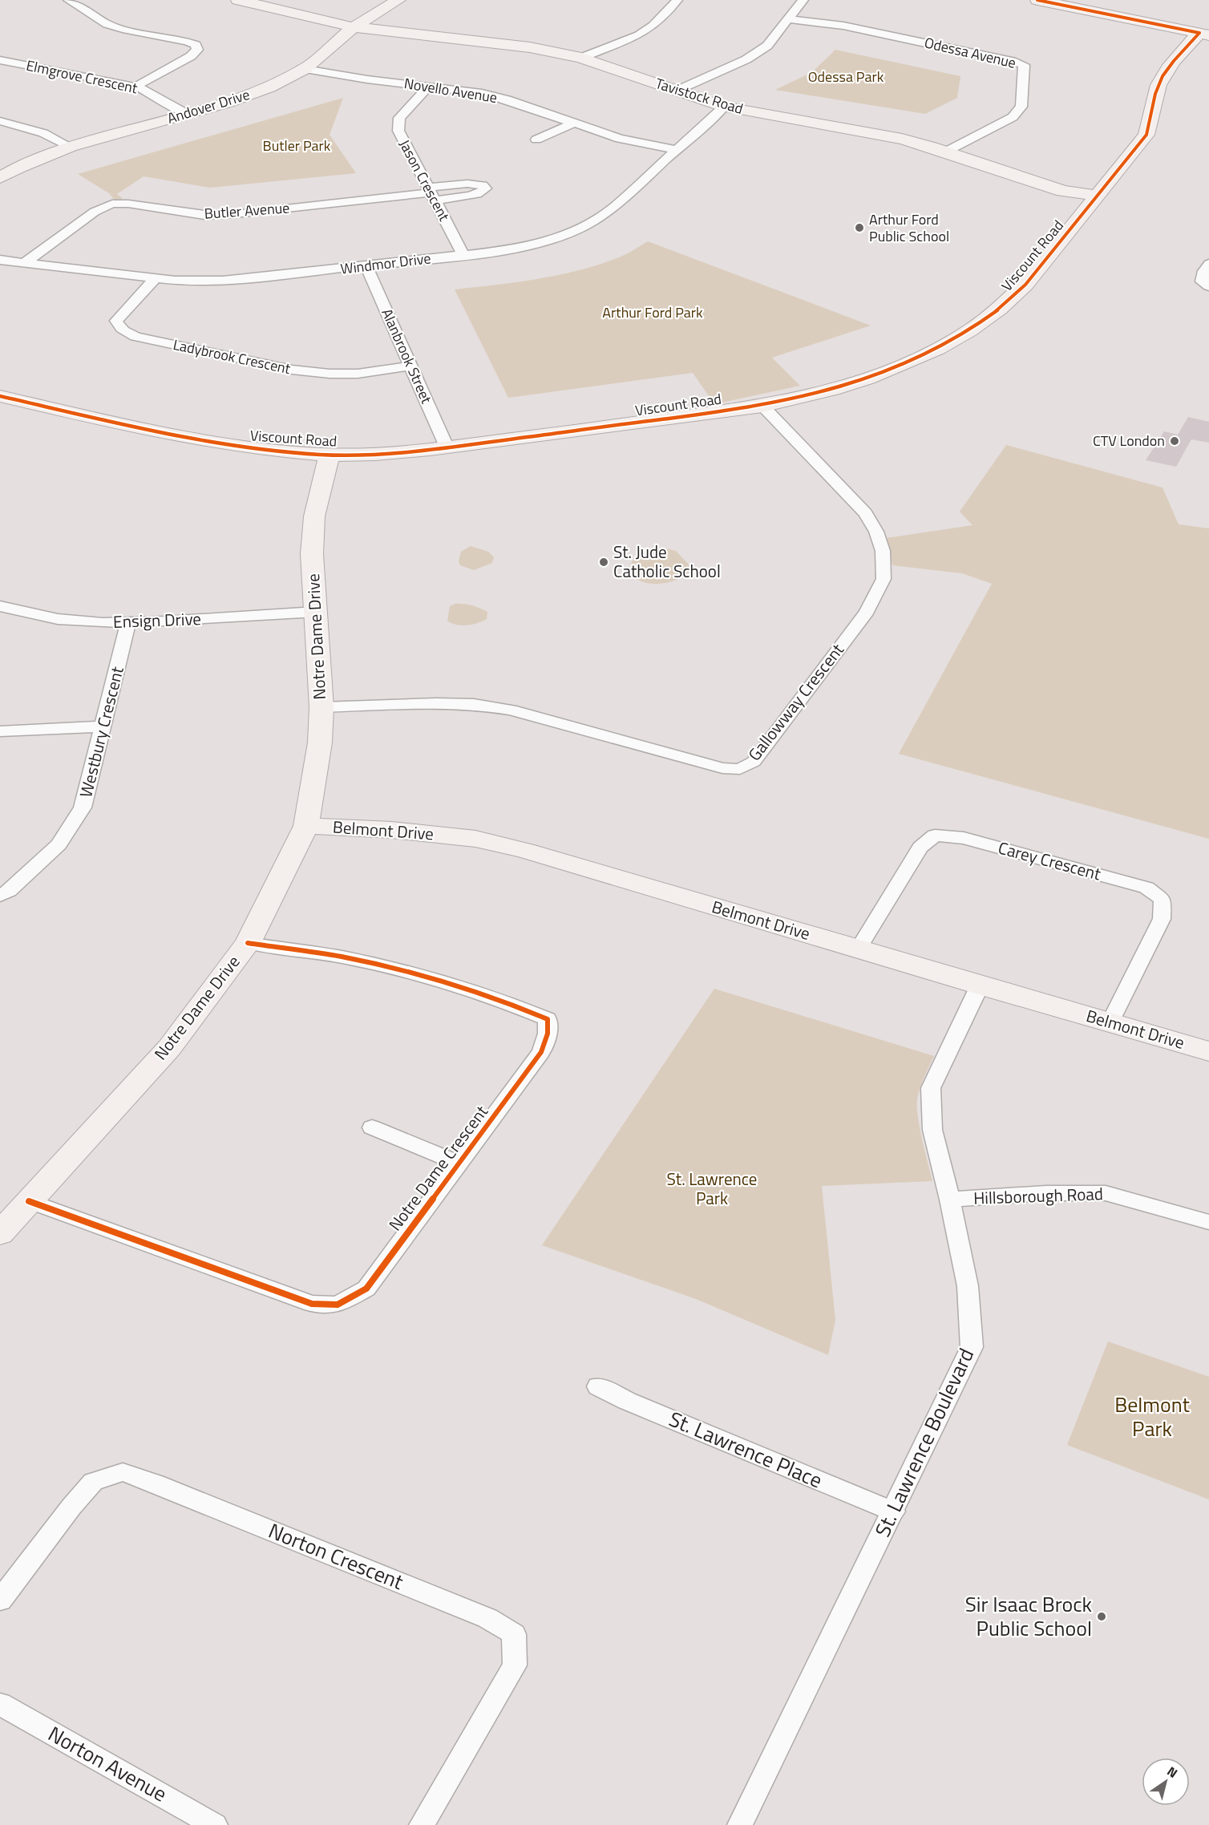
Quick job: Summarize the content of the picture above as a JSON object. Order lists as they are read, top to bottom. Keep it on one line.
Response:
{"streets":{"street":["Odessa Avenue","Elmgrove Crescent","Novello Avenue","Tavistock Road","Andover Drive","Jason Crescent","Butler Avenue","Viscount Road","Windmor Drive","Alanbrook Street","Ladybrook Crescent","Ensign Drive","Notre Dame Drive","Gallowway Crescent","Westbury Crescent","Belmont Drive","Carey Crescent","Notre Dame Crescent","Hillsborough Road","St. Lawrence Boulevard","St. Lawrence Place","Norton Crescent","Norton Avenue"]},"crossings":[["Odessa Avenue","Tavistock Road"],["Elmgrove Crescent","Andover Drive"],["Novello Avenue","Andover Drive"],["Novello Avenue","Jason Crescent"],["Novello Avenue","Windmor Drive"],["Tavistock Road","Andover Drive"],["Tavistock Road","Viscount Road"],["Tavistock Road","Windmor Drive"],["Jason Crescent","Butler Avenue"],["Jason Crescent","Windmor Drive"],["Butler Avenue","Windmor Drive"],["Viscount Road","Alanbrook Street"],["Viscount Road","Notre Dame Drive"],["Viscount Road","Gallowway Crescent"],["Windmor Drive","Alanbrook Street"],["Windmor Drive","Ladybrook Crescent"],["Alanbrook Street","Ladybrook Crescent"],["Ensign Drive","Notre Dame Drive"],["Ensign Drive","Westbury Crescent"],["Notre Dame Drive","Gallowway Crescent"],["Notre Dame Drive","Belmont Drive"],["Notre Dame Drive","Notre Dame Crescent"],["Belmont Drive","Carey Crescent"],["Belmont Drive","St. Lawrence Boulevard"],["Hillsborough Road","St. Lawrence Boulevard"],["St. Lawrence Boulevard","St. Lawrence Place"]],"parks":["Odessa Park","Butler Park","Arthur Ford Park","St. Lawrence Park","Belmont Park"],"places":["Arthur Ford Public School","CTV London","St. Jude Catholic School","Sir Isaac Brock Public School"],"north":"top right"}
